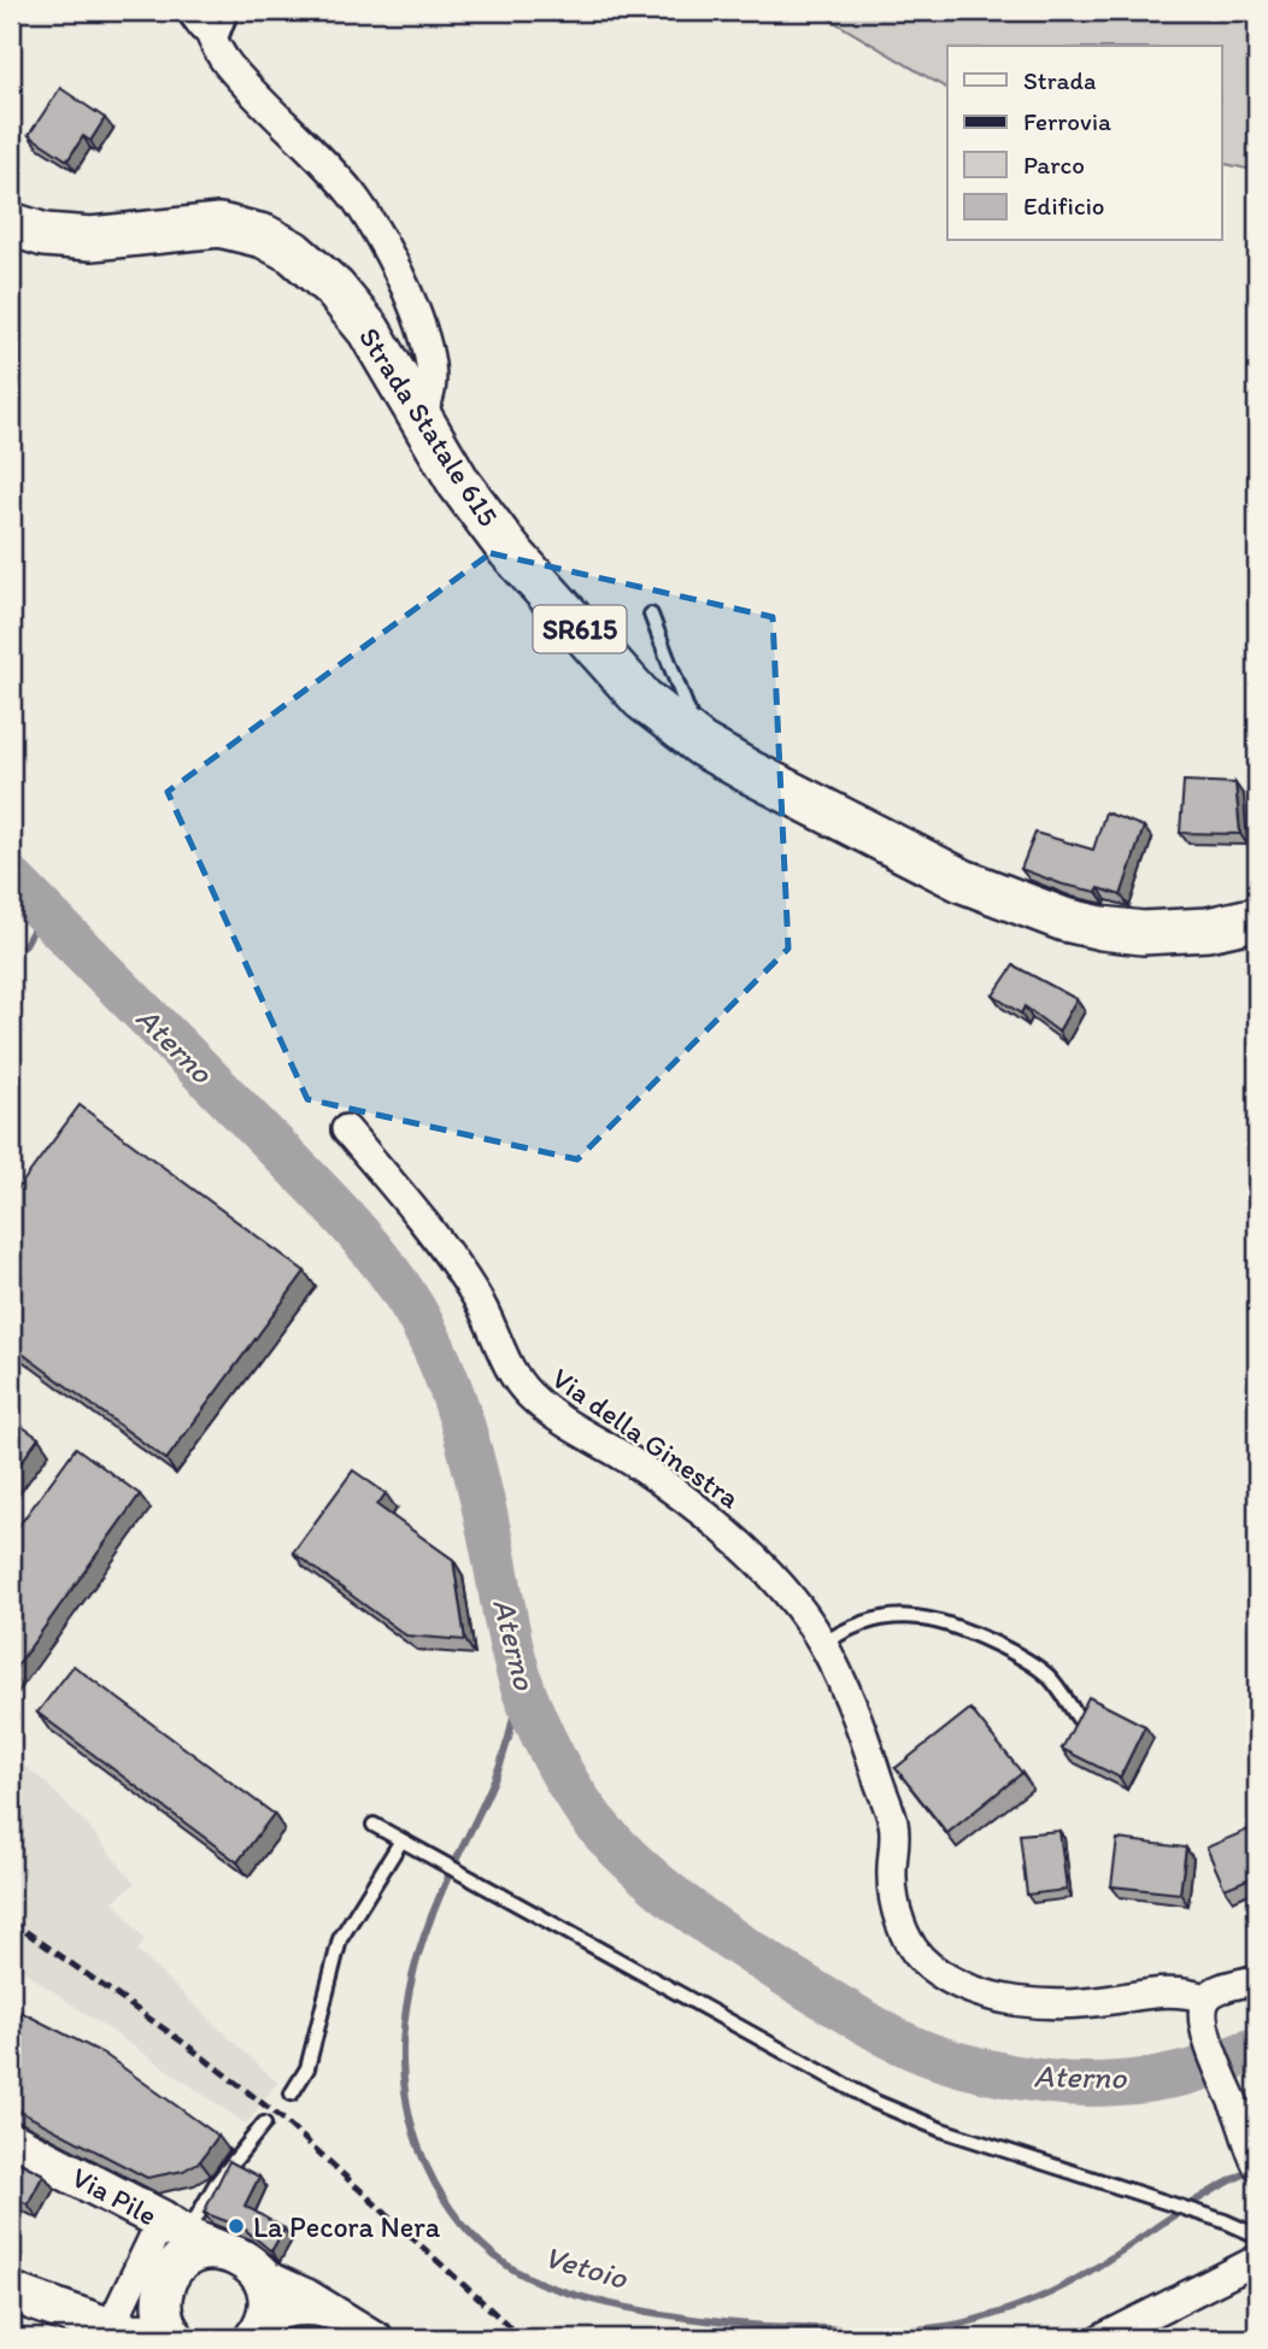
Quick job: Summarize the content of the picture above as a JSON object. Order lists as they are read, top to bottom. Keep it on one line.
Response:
{"streets":{"main road":["Strada Statale 615","SR615"],"street":["Via della Ginestra","Via Pile"]},"water":["Aterno","Vetoio"],"places":["La Pecora Nera"],"legend":["Strada","Ferrovia","Parco","Edificio"]}
